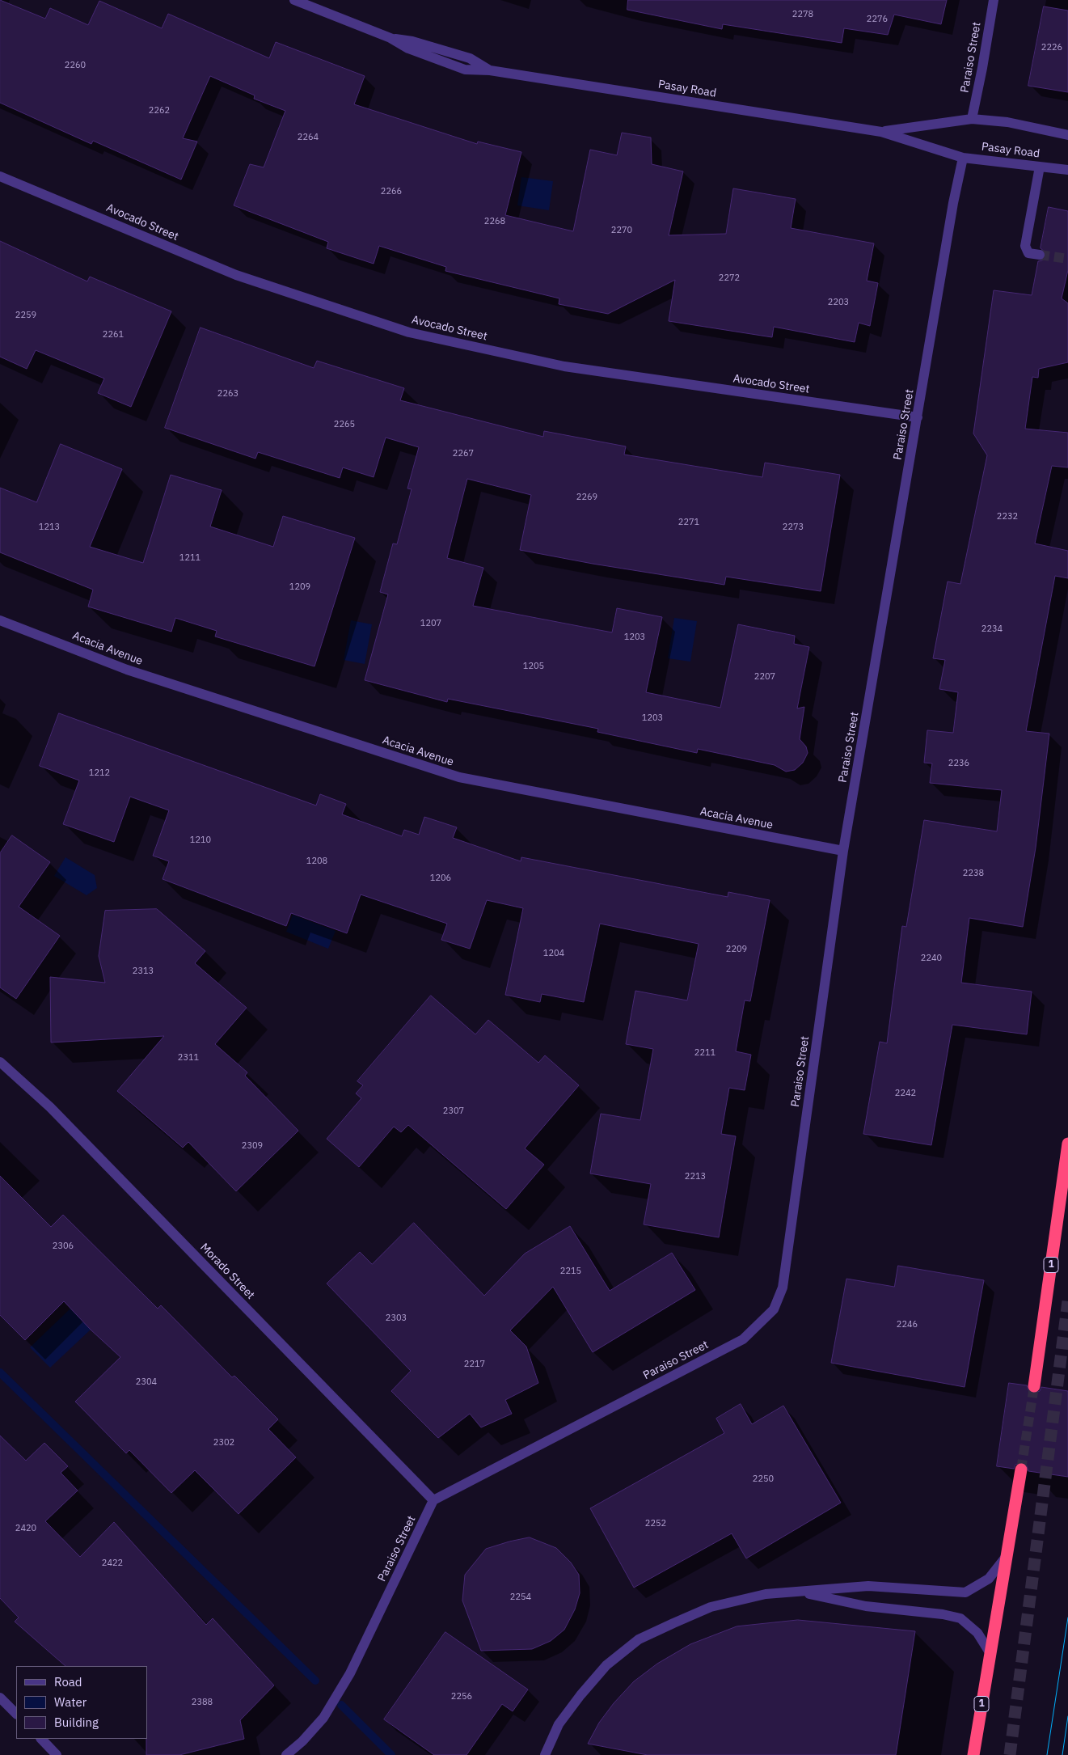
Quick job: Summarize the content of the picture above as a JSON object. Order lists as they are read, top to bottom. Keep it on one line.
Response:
{"streets":{"highway":["1"],"street":["Paraiso Street","Pasay Road","Avocado Street","Acacia Avenue","Morado Street"]},"crossings":[["Paraiso Street","Pasay Road"],["Paraiso Street","Avocado Street"],["Paraiso Street","Acacia Avenue"],["Paraiso Street","Morado Street"]],"house_numbers":["2278","2276","2226","2260","2262","2264","2266","2268","2270","2272","2203","2259","2261","2263","2265","2267","2269","2232","2271","1213","2273","1211","1209","1207","2234","1203","1205","2207","1203","2236","1212","1210","1208","2238","1206","2209","1204","2240","2313","2211","2311","2242","2307","2309","2213","2306","2215","2303","2246","2217","2304","2302","2250","2252","2420","2422","2254","2256","2388"],"legend":["Road","Water","Building"]}
